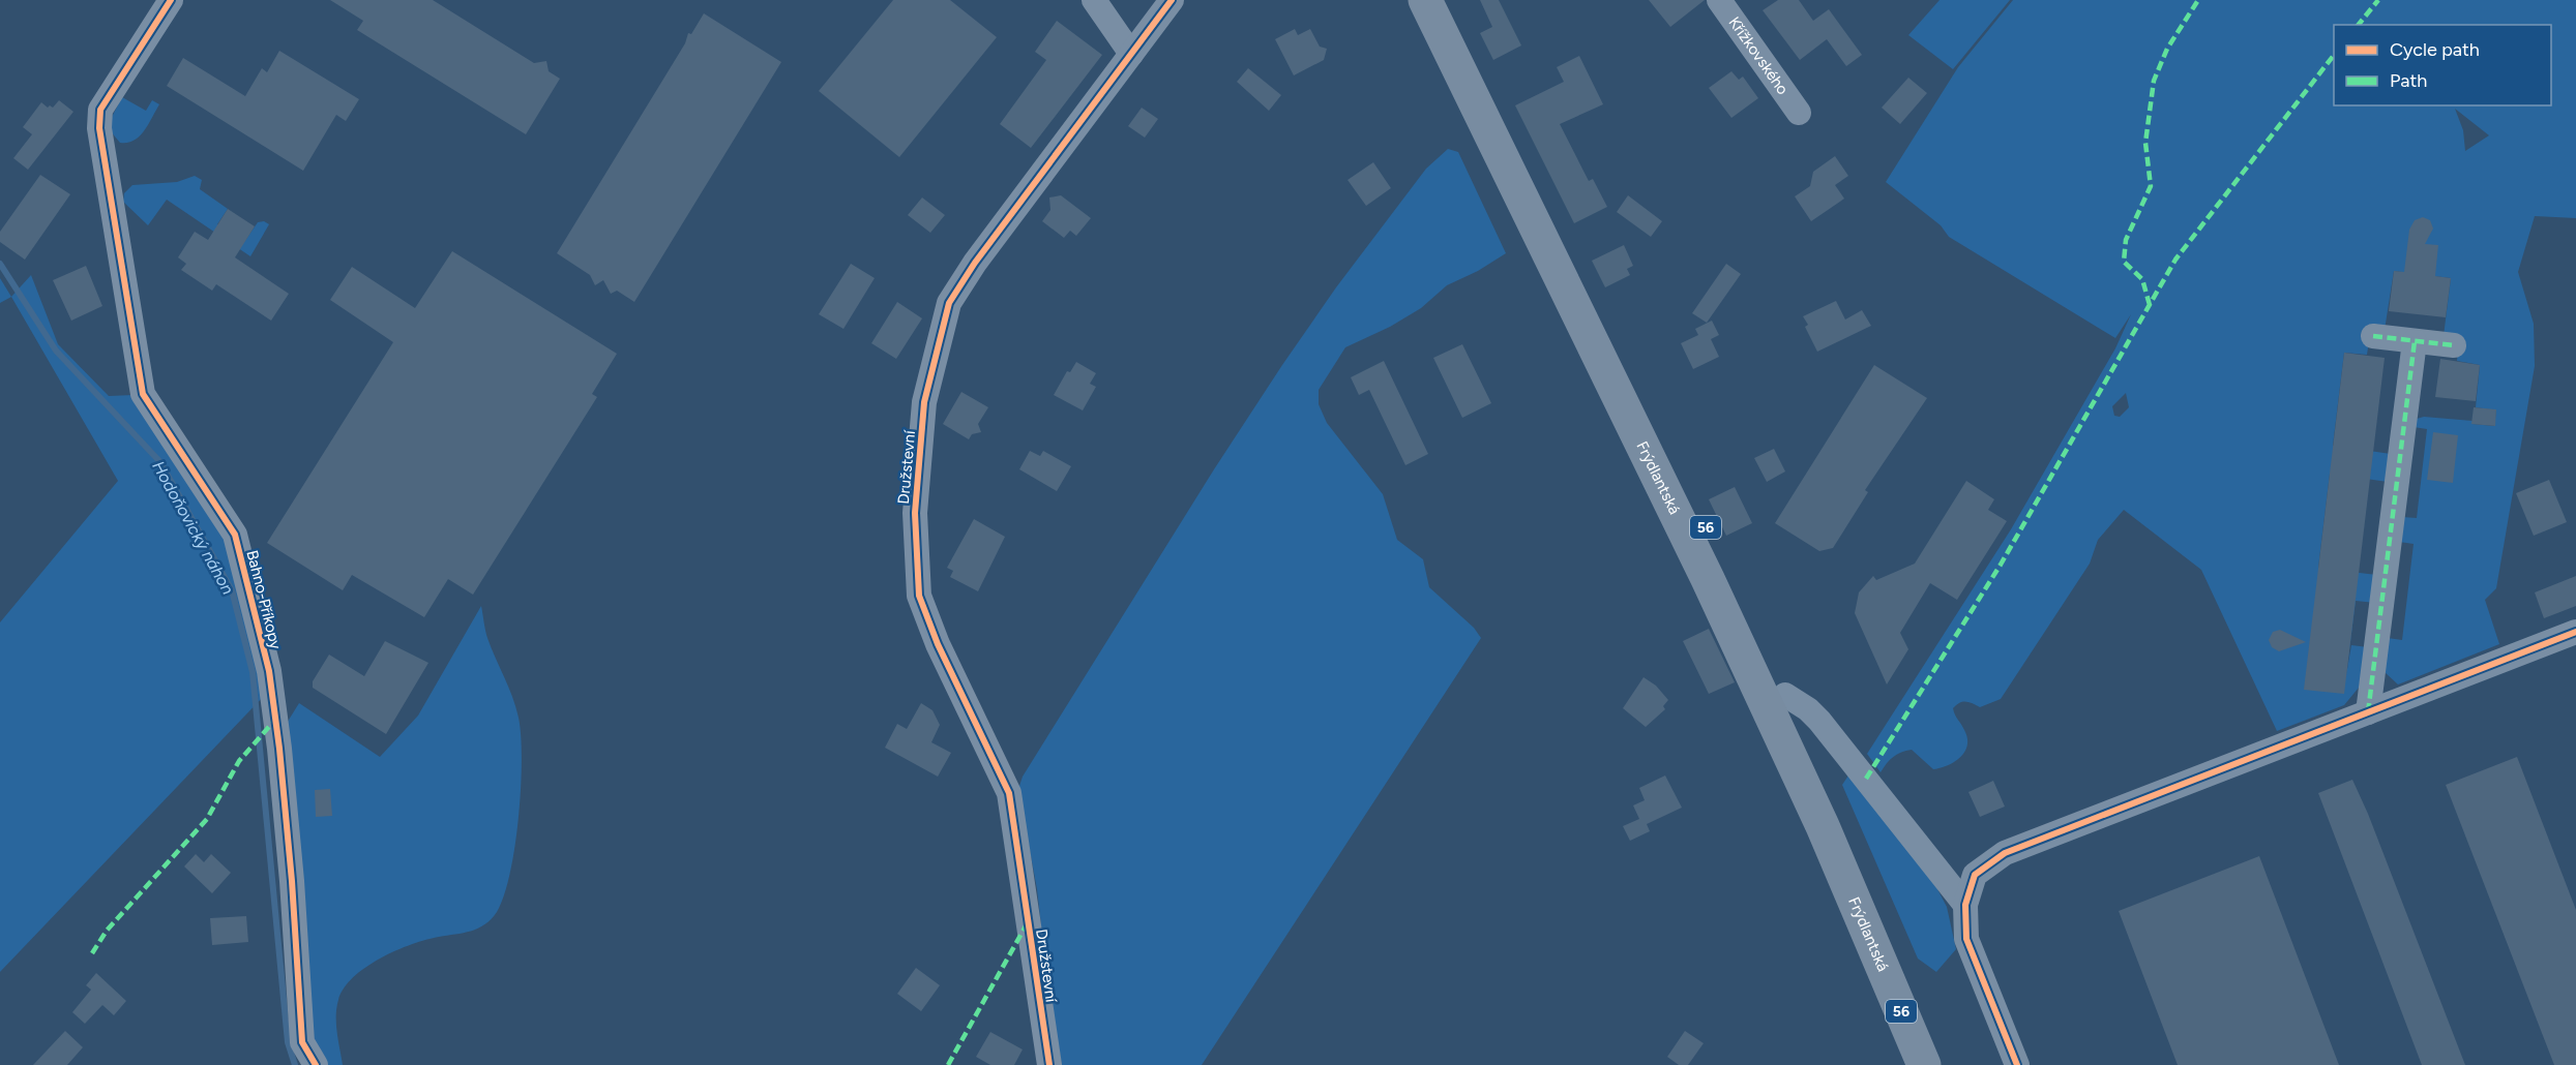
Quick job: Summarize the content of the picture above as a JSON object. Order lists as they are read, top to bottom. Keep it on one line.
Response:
{"streets":{"main road":["Frýdlantská","56"],"street":["Křížkovského","Družstevní","Bahno-Příkopy"]},"water":["Hodoňovický náhon"],"legend":["Cycle path","Path"]}
